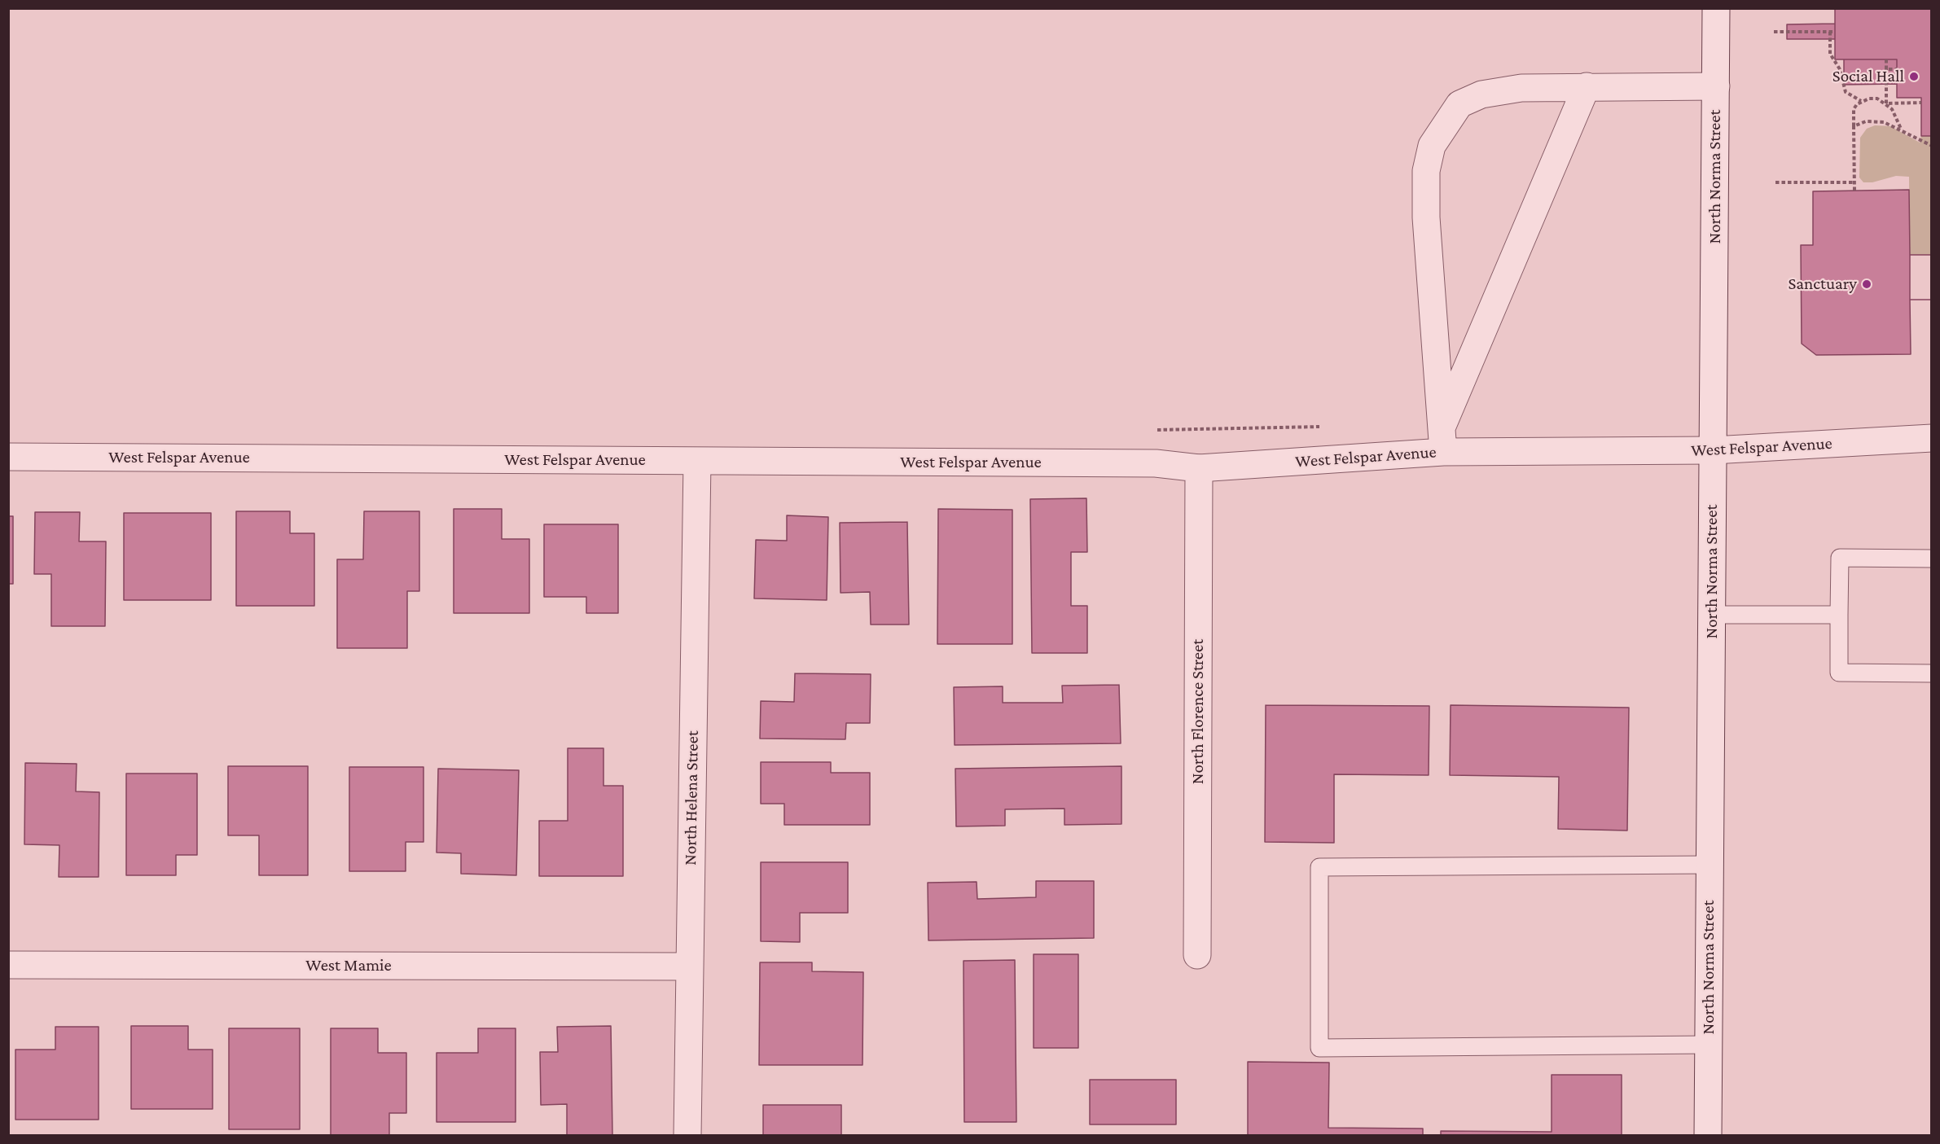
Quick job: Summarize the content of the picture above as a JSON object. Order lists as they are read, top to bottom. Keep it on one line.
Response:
{"streets":{"street":["North Norma Street","West Felspar Avenue","North Florence Street","North Helena Street","West Mamie"]},"crossings":[["North Norma Street","West Felspar Avenue"],["West Felspar Avenue","North Florence Street"],["West Felspar Avenue","North Helena Street"],["North Helena Street","West Mamie"]],"places":["Social Hall","Sanctuary"]}
